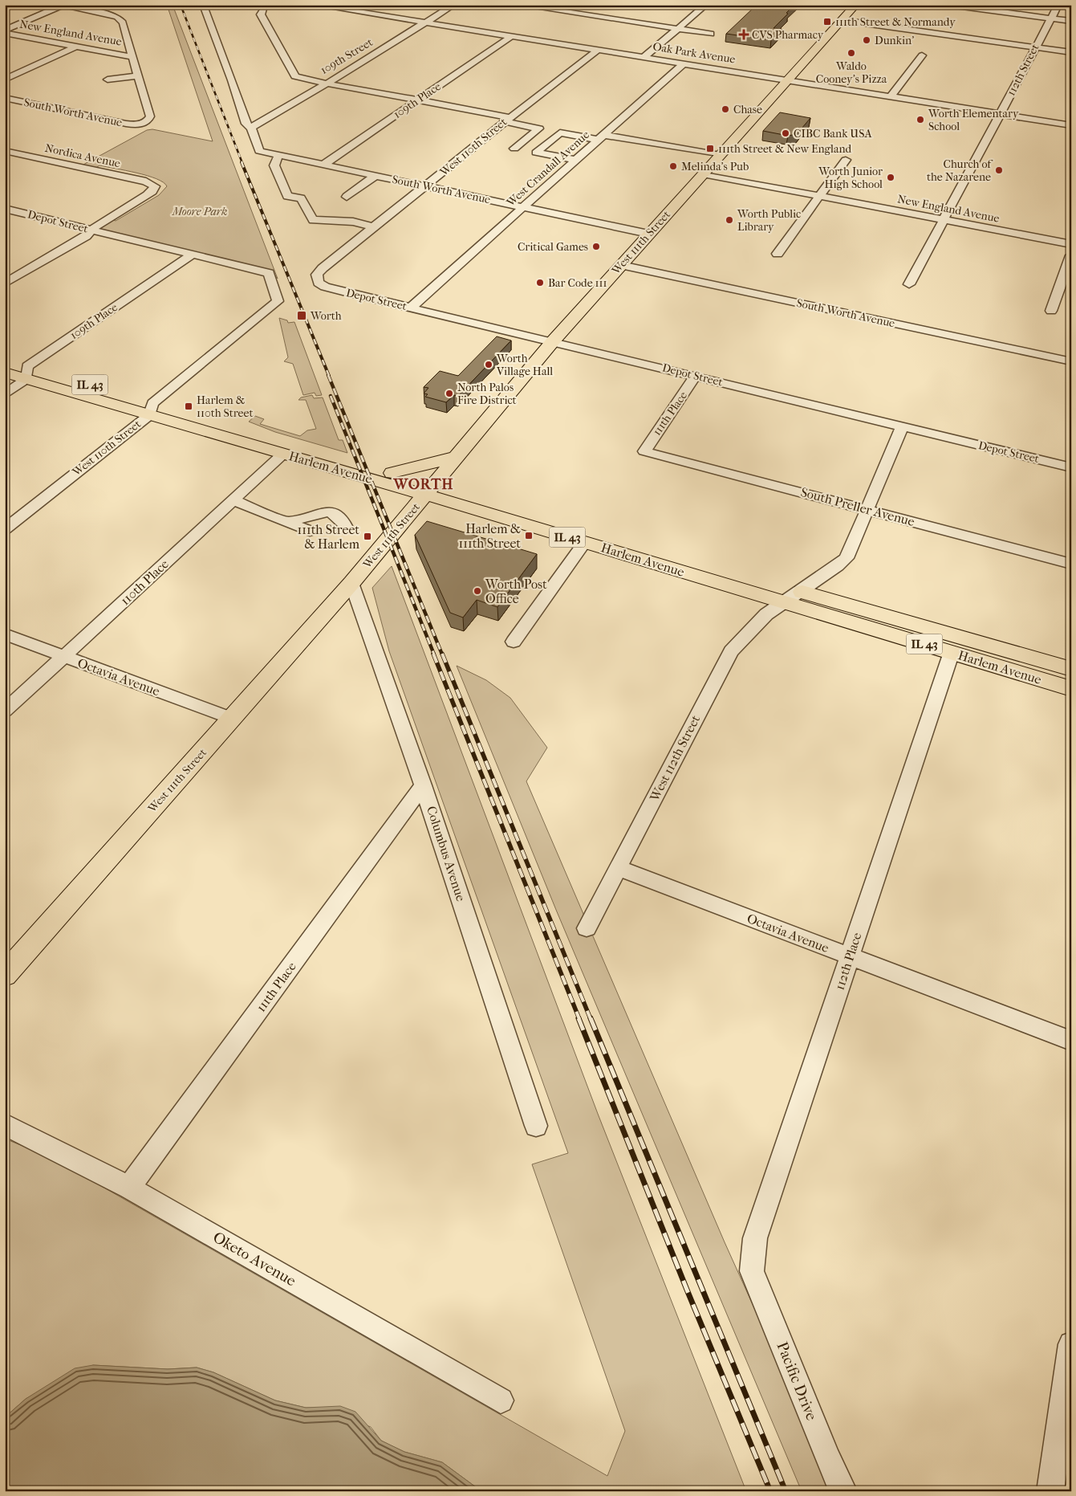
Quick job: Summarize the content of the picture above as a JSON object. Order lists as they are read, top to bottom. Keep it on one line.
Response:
{"streets":{"main road":["West 111th Street","IL 43","Harlem Avenue"],"street":["New England Avenue","Oak Park Avenue","109th Street","112th Street","109th Place","South Worth Avenue","West 110th Street","Nordica Avenue","West Crandall Avenue","Depot Street","111th Place","South Preller Avenue","110th Place","Octavia Avenue","West 112th Street","Columbus Avenue","112th Place","Oketo Avenue","Pacific Drive"]},"crossings":[["New England Avenue","112th Street"],["New England Avenue","West 111th Street"],["Oak Park Avenue","109th Street"],["Oak Park Avenue","112th Street"],["Oak Park Avenue","109th Place"],["Oak Park Avenue","West 110th Street"],["Oak Park Avenue","West Crandall Avenue"],["Oak Park Avenue","West 111th Street"],["109th Street","South Worth Avenue"],["109th Place","South Worth Avenue"],["109th Place","Depot Street"],["109th Place","Harlem Avenue"],["South Worth Avenue","West 110th Street"],["South Worth Avenue","West Crandall Avenue"],["South Worth Avenue","West 111th Street"],["West 110th Street","Depot Street"],["West 110th Street","Harlem Avenue"],["Nordica Avenue","Depot Street"],["West Crandall Avenue","Depot Street"],["Depot Street","West 111th Street"],["Depot Street","111th Place"],["West 111th Street","Harlem Avenue"],["West 111th Street","Octavia Avenue"],["West 111th Street","Columbus Avenue"],["111th Place","South Preller Avenue"],["111th Place","Columbus Avenue"],["111th Place","Oketo Avenue"],["Harlem Avenue","110th Place"],["Harlem Avenue","West 112th Street"],["Harlem Avenue","112th Place"],["110th Place","Octavia Avenue"],["Octavia Avenue","West 112th Street"],["Octavia Avenue","112th Place"],["112th Place","Pacific Drive"]],"districts":["WORTH"],"parks":["Moore Park"],"places":{"transit":["111th Street & Normandy","111th Street & New England","Worth","Harlem & 110th Street","Harlem & 111th Street","111th Street & Harlem"],"health":["CVS Pharmacy"],"other":["Dunkin'","Waldo Cooney's Pizza","Chase","Worth Elementary School","CIBC Bank USA","Melinda's Pub","Church of the Nazarene","Worth Junior High School","Worth Public Library","Critical Games","Bar Code 111","Worth Village Hall","North Palos Fire District","Worth Post Office"]}}
